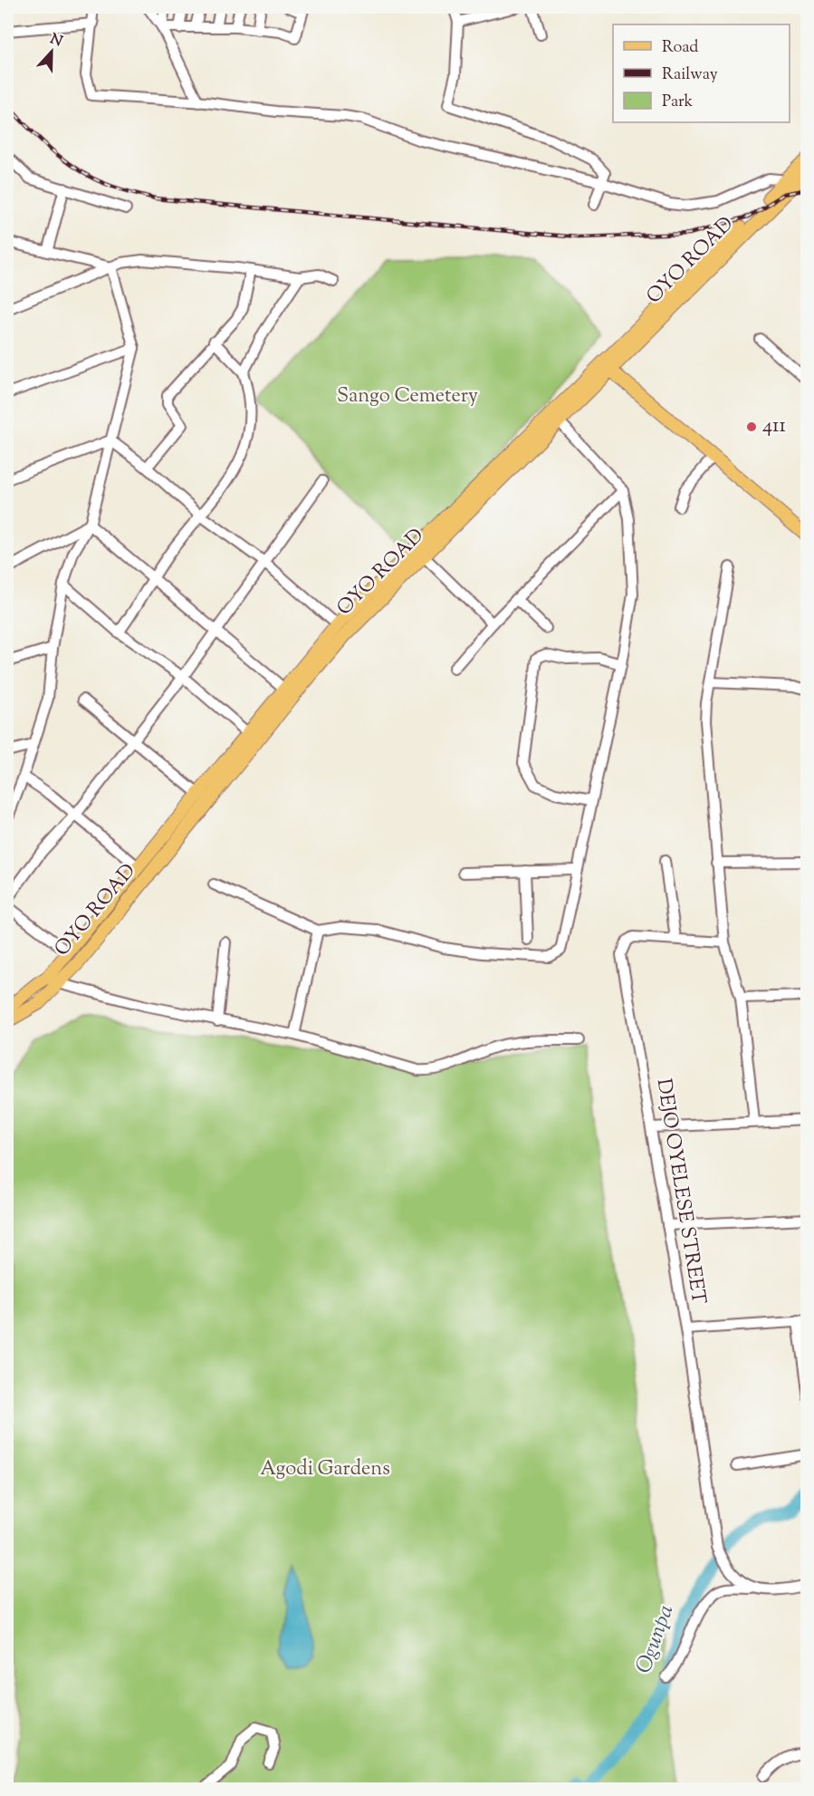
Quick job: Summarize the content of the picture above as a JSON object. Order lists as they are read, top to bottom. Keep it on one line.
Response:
{"streets":{"main road":["OYO ROAD"],"street":["DEJO OYELESE STREET"]},"water":["Ogunpa"],"parks":["Sango Cemetery","Agodi Gardens"],"places":["411"],"legend":["Road","Railway","Park"],"north":"top"}
